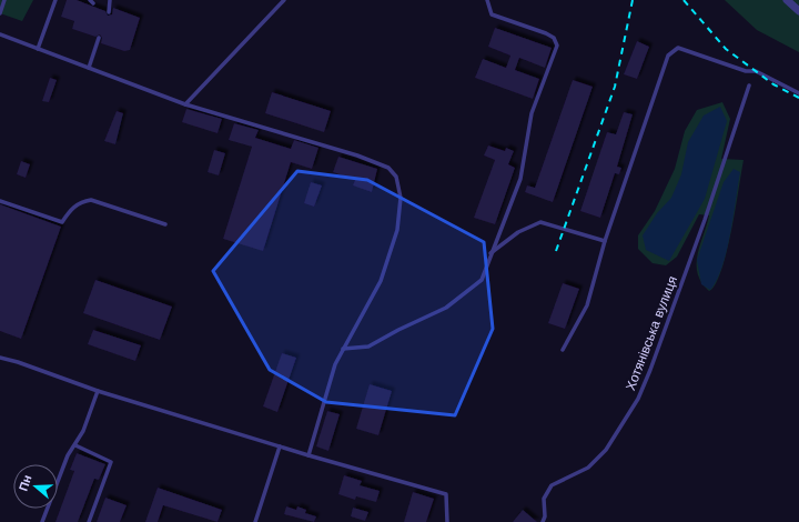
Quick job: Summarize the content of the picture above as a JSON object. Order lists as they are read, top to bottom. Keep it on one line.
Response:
{"streets":{"lane":["Хотянівська вулиця"]},"north":"left"}
